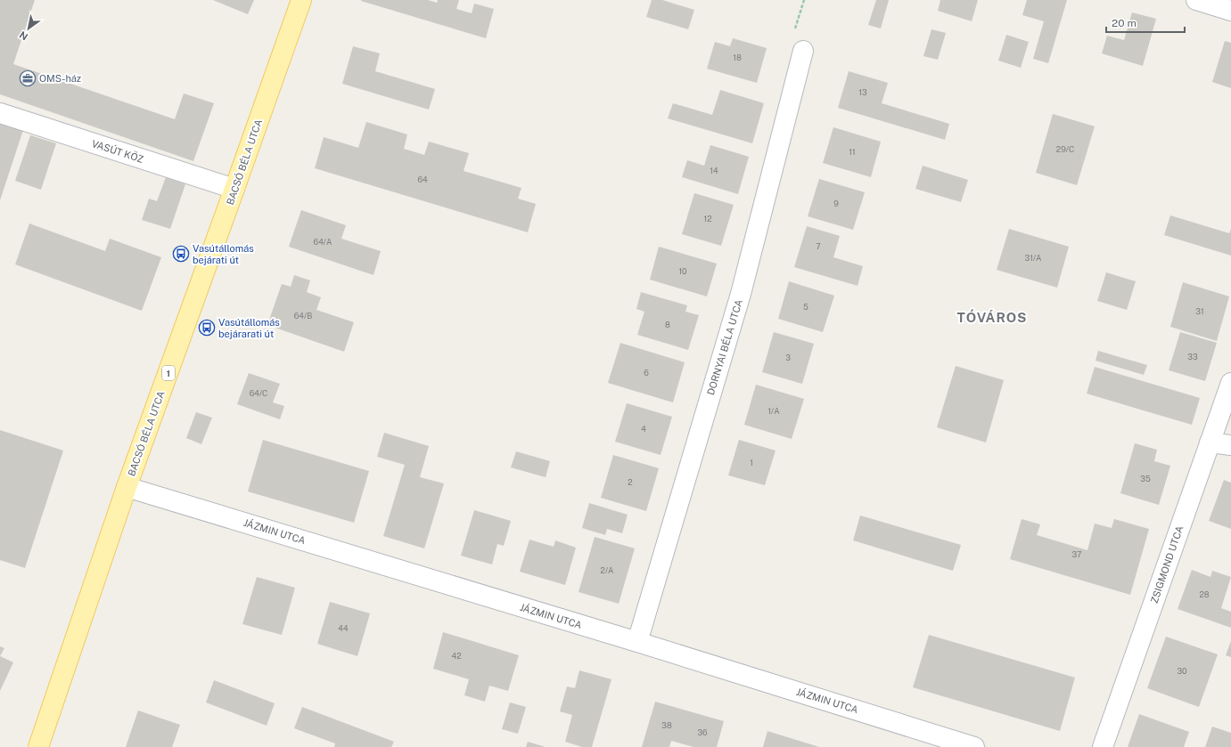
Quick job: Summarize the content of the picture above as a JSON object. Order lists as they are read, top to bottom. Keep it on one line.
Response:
{"streets":{"main road":["BACSÓ BÉLA UTCA","1"],"street":["VASÚT KÖZ","DORNYAI BÉLA UTCA","JÁZMIN UTCA","ZSIGMOND UTCA"]},"crossings":[["VASÚT KÖZ","BACSÓ BÉLA UTCA"],["BACSÓ BÉLA UTCA","JÁZMIN UTCA"],["DORNYAI BÉLA UTCA","JÁZMIN UTCA"]],"districts":["TÓVÁROS"],"places":{"office":["OMS-ház"],"bus stop":["Vasútállomás bejárati út","Vasútállomás bejárarati út"]},"house_numbers":["18","13","29/C","11","14","64","9","12","64/A","7","31/A","10","5","31","64/B","8","33","3","6","64/C","1/A","4","1","35","2","37","2/A","28","44","42","30","38","36"],"scale_bar":"20 m","north":"bottom left"}
